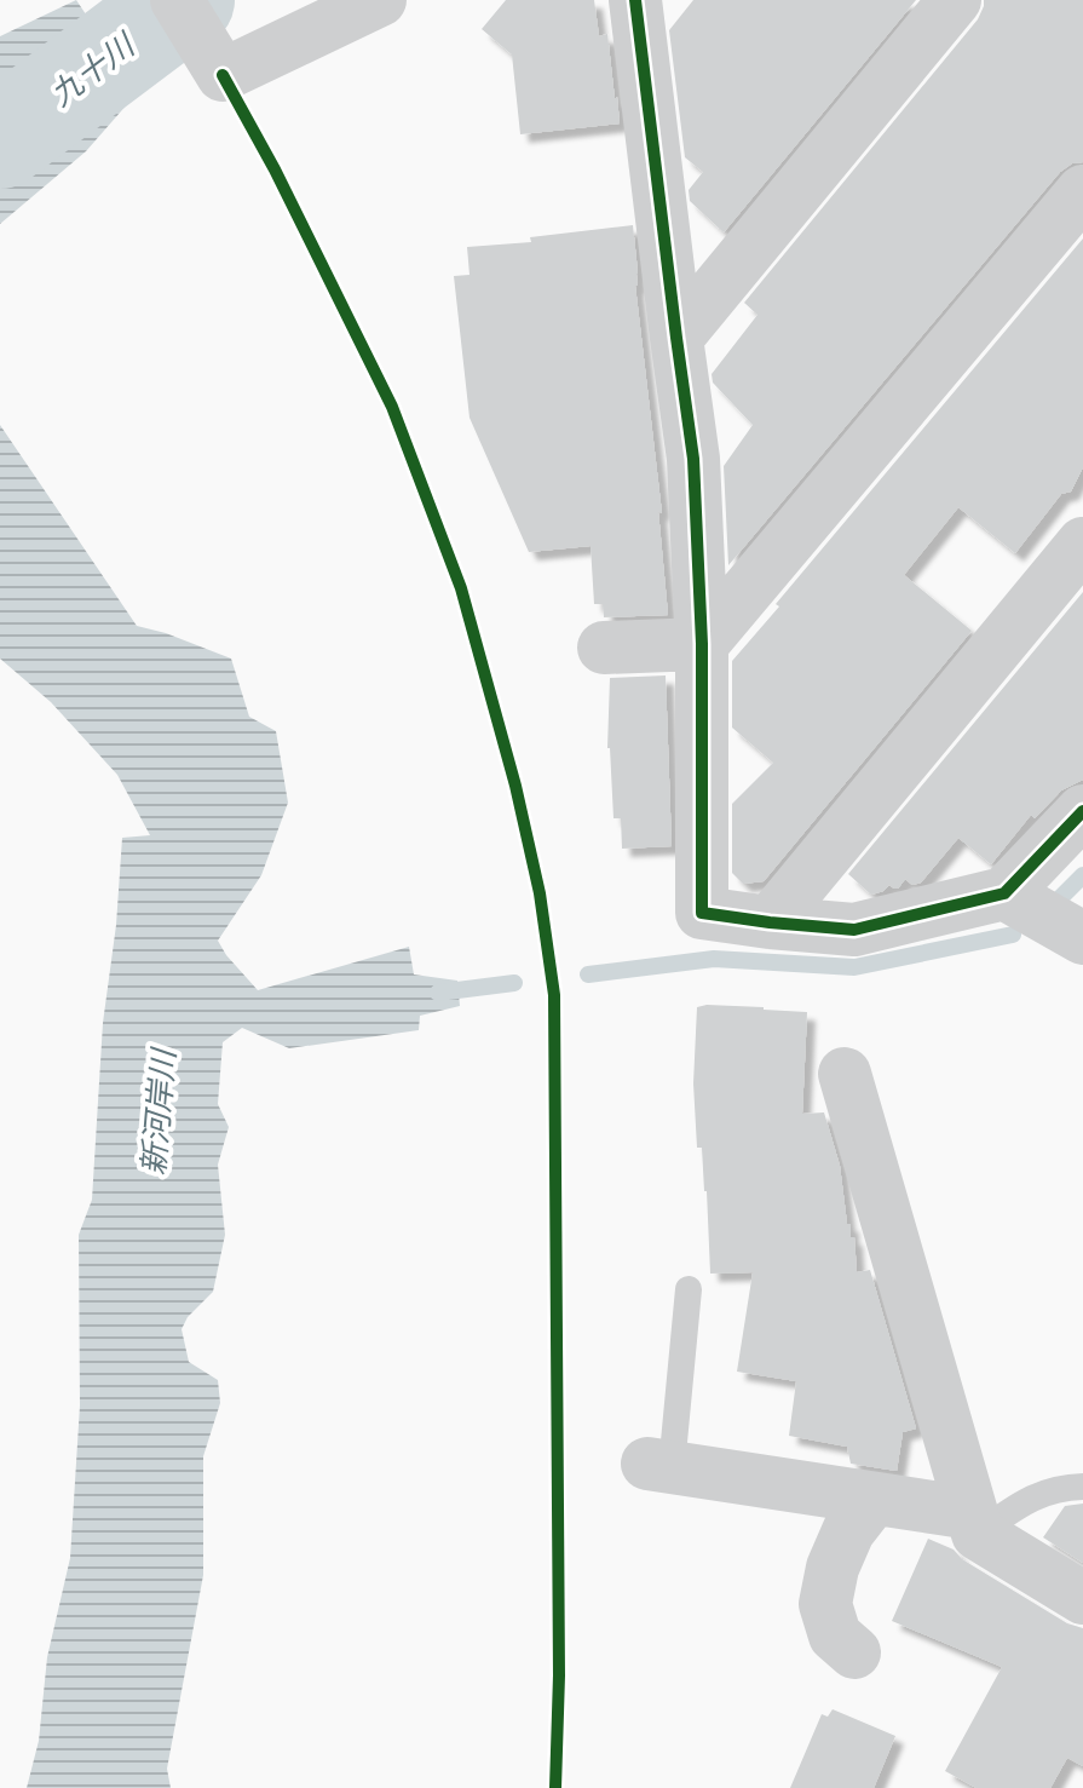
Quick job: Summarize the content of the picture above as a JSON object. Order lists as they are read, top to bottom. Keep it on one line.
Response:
{"water":["九十川","新河岸川"]}
